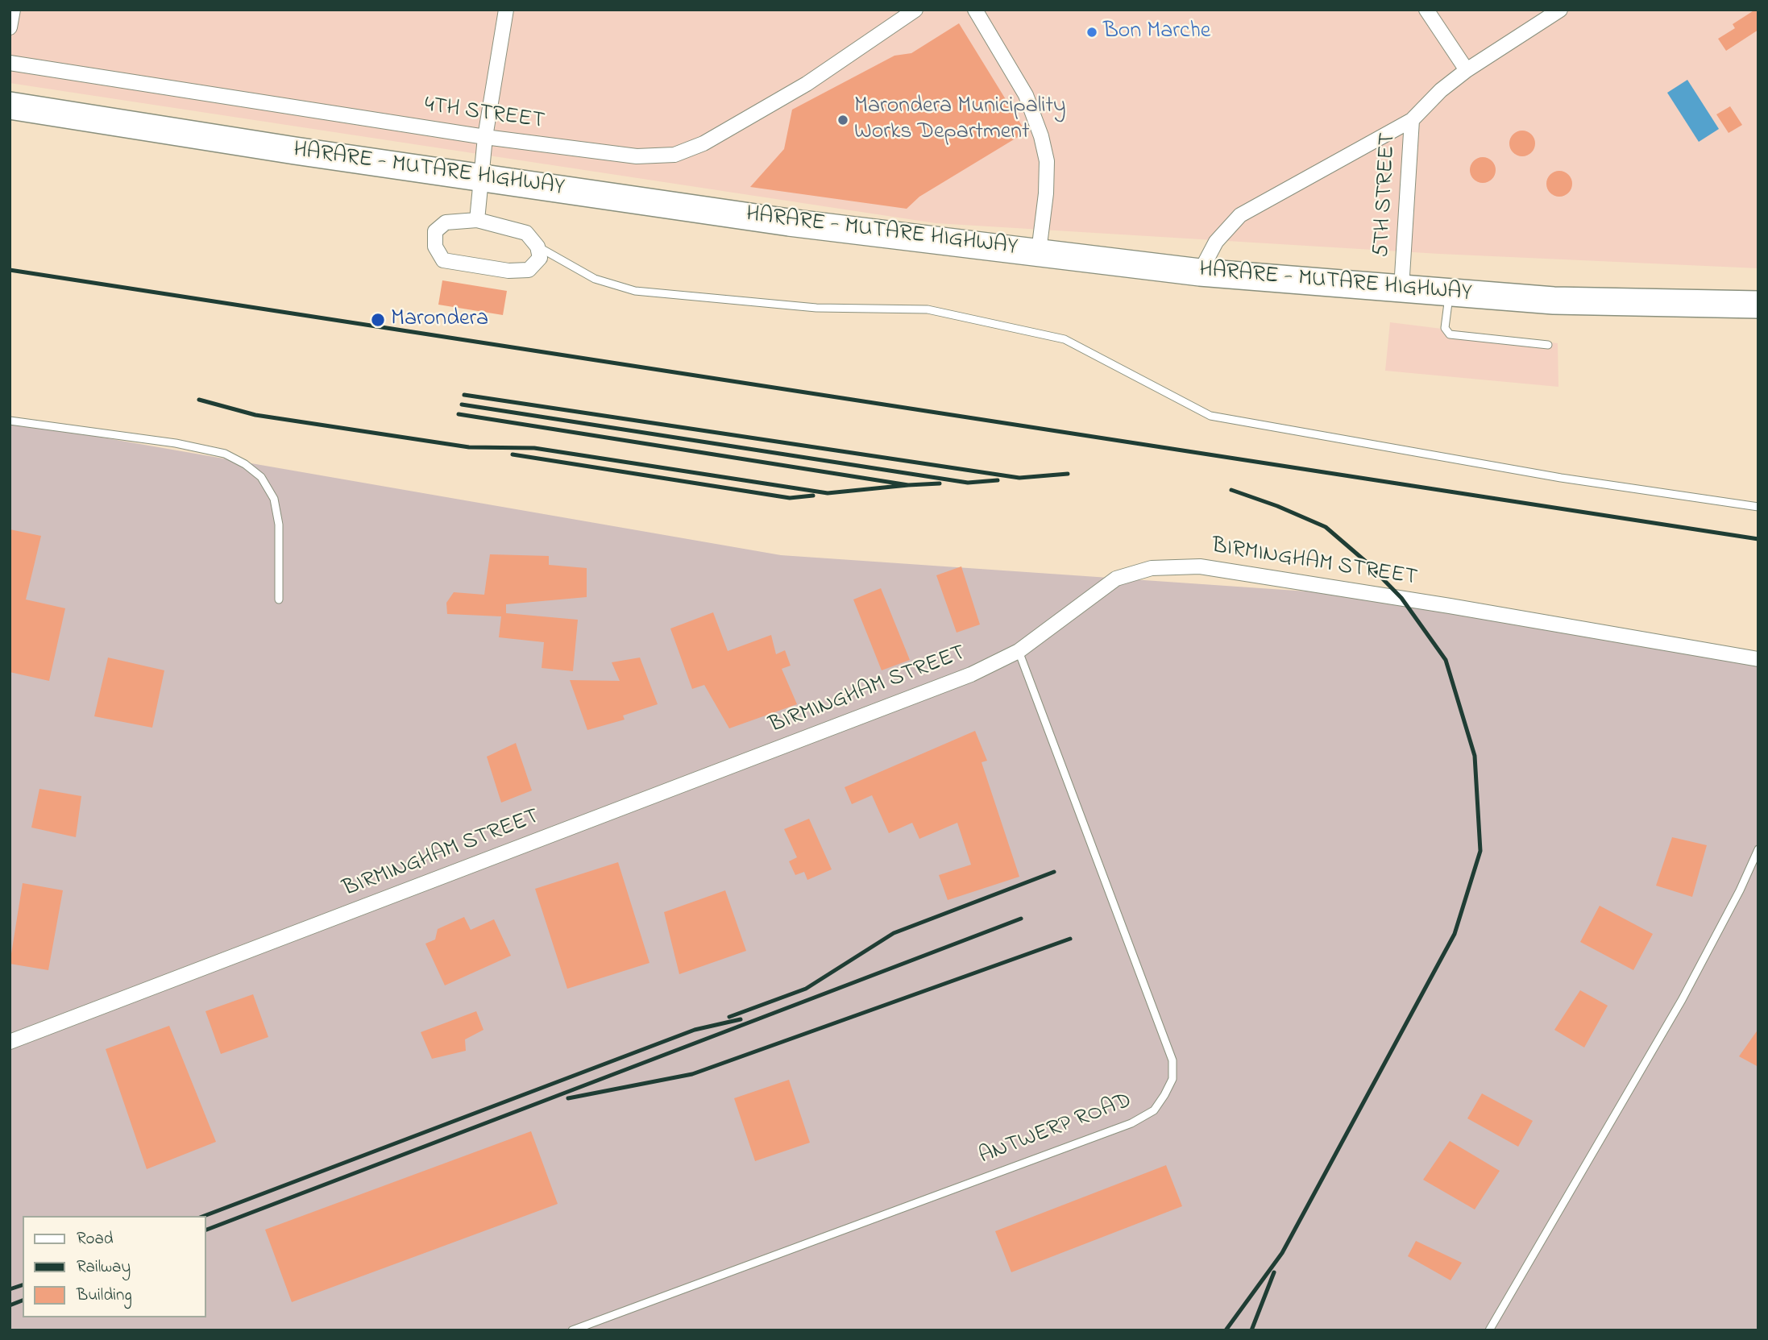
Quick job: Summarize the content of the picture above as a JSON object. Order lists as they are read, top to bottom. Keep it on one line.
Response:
{"streets":{"highway":["HARARE - MUTARE HIGHWAY"],"street":["4TH STREET","5TH STREET","BIRMINGHAM STREET"],"lane":["ANTWERP ROAD"]},"crossings":[["HARARE - MUTARE HIGHWAY","5TH STREET"],["BIRMINGHAM STREET","ANTWERP ROAD"]],"places":["Bon Marche","Marondera Municipality Works Department","Marondera"],"legend":["Road","Railway","Building"]}
